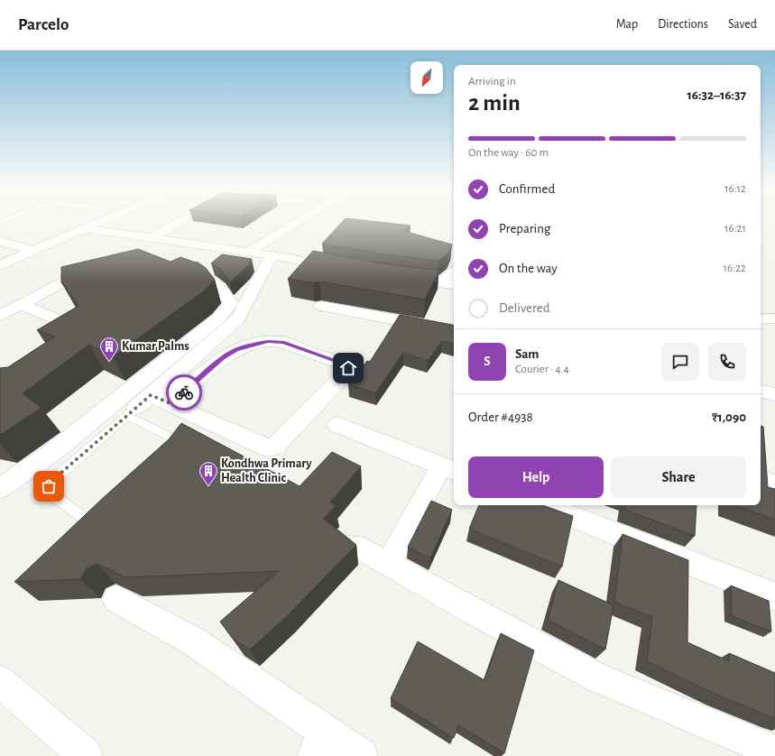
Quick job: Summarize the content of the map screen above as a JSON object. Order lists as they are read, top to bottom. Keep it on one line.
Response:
{"places":{"building":["Kumar Palms","Kondhwa Primary Health Clinic"]},"north":"bottom left","page":{"header":"Parcelo","nav":["Map","Directions","Saved"],"heading":["2 min","Arriving in","16:32–16:37"],"panel":["Sam","Courier · 4.4","Order #4938","₹1,090"],"bar":"On the way · 60 m","list":[["Confirmed","16:12"],["Preparing","16:21"],["On the way","16:22"],"Delivered"],"round":"S","buttons":["Help","Share"]}}
